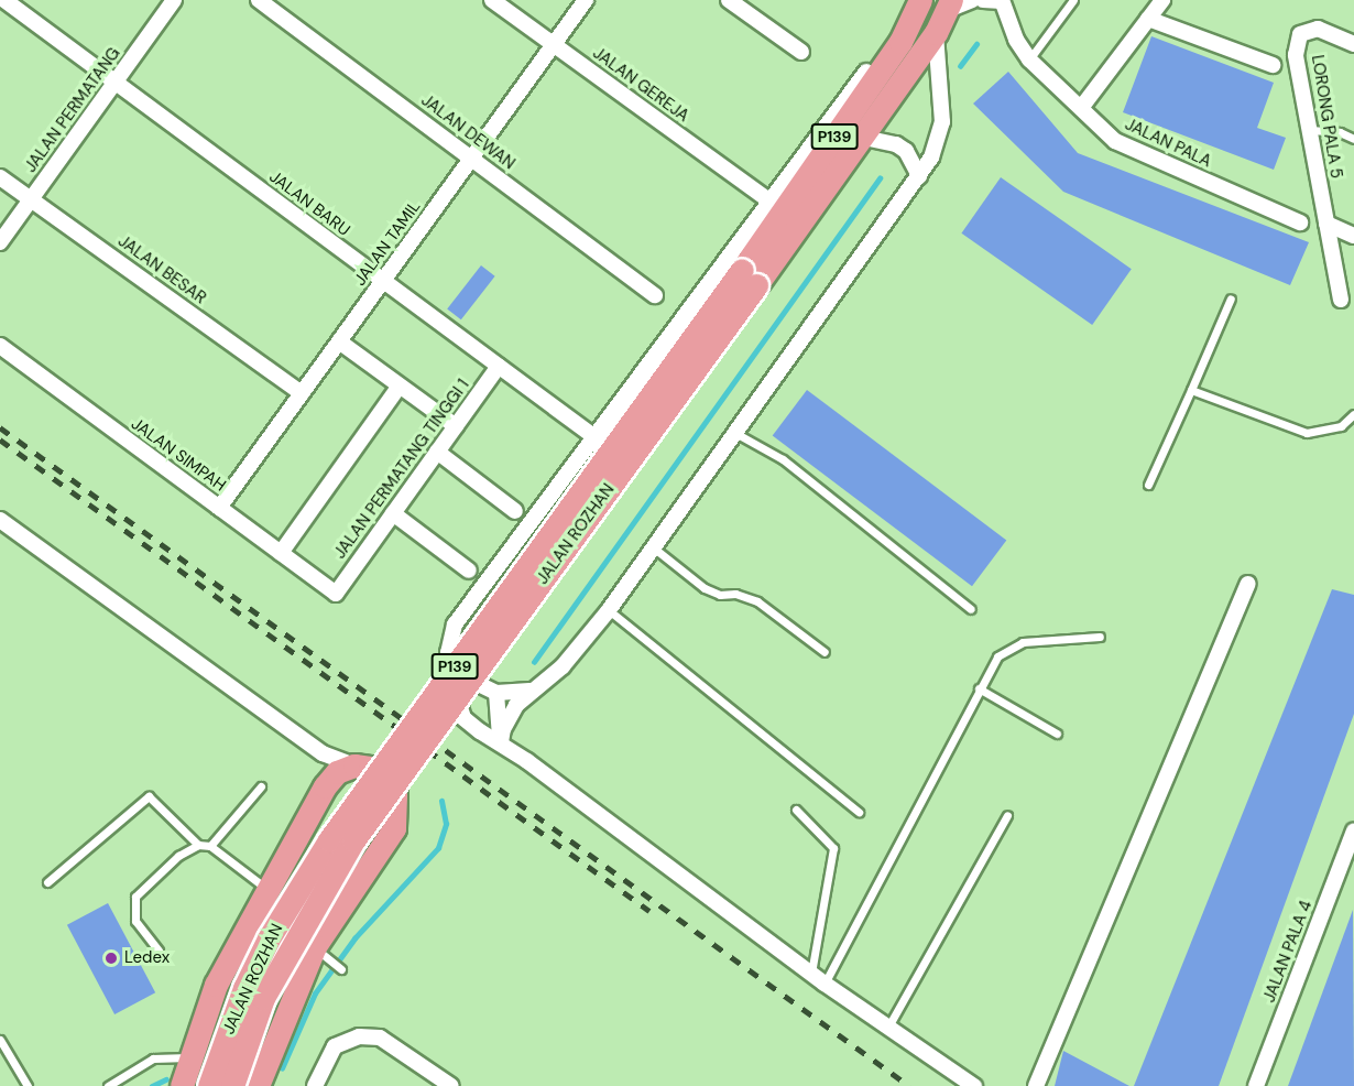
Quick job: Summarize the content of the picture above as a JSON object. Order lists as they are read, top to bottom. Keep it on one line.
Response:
{"streets":{"main road":["P139","JALAN ROZHAN"],"street":["JALAN GEREJA","JALAN PERMATANG","LORONG PALA 5","JALAN DEWAN","JALAN PALA","JALAN BARU","JALAN TAMIL","JALAN BESAR","JALAN SIMPAH","JALAN PERMATANG TINGGI 1","JALAN PALA 4"]},"crossings":[["JALAN GEREJA","JALAN TAMIL"],["JALAN PERMATANG","JALAN BARU"],["JALAN PERMATANG","JALAN BESAR"],["JALAN DEWAN","JALAN TAMIL"],["JALAN BARU","JALAN TAMIL"],["JALAN BARU","JALAN PERMATANG TINGGI 1"],["JALAN TAMIL","JALAN BESAR"],["JALAN TAMIL","JALAN SIMPAH"],["JALAN SIMPAH","JALAN PERMATANG TINGGI 1"]],"places":["Ledex"]}
